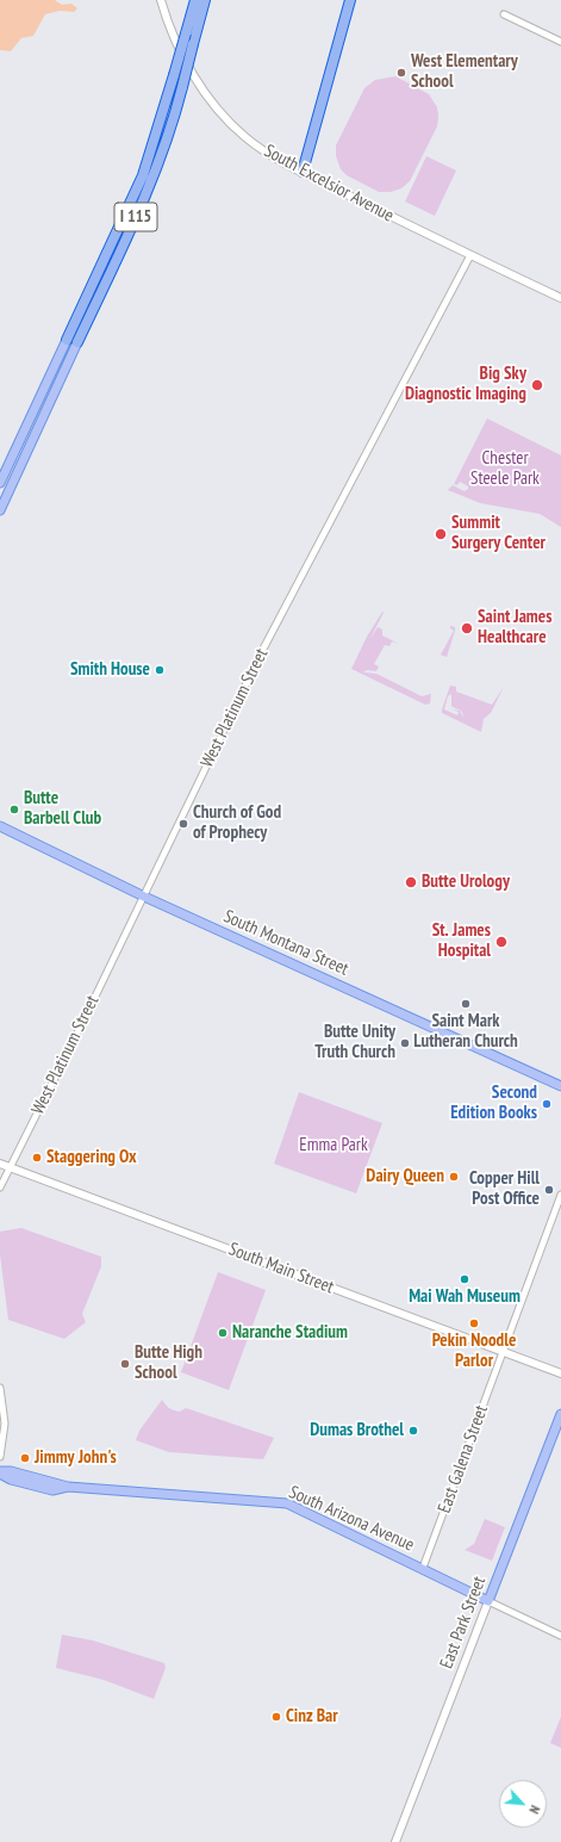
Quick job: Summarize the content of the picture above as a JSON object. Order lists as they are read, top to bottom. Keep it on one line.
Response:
{"streets":{"highway":["I 115"],"main road":["South Excelsior Avenue","South Montana Street","South Main Street","South Arizona Avenue","East Park Street"],"street":["West Platinum Street","East Galena Street"]},"crossings":[["South Excelsior Avenue","West Platinum Street"],["West Platinum Street","South Montana Street"],["West Platinum Street","South Main Street"],["South Main Street","East Galena Street"],["East Galena Street","South Arizona Avenue"],["South Arizona Avenue","East Park Street"]],"parks":["Chester Steele Park","Emma Park"],"places":["West Elementary School","Big Sky Diagnostic Imaging","Summit Surgery Center","Saint James Healthcare","Smith House","Butte Barbell Club","Church of God of Prophecy","Butte Urology","St. James Hospital","Saint Mark Lutheran Church","Butte Unity Truth Church","Second Edition Books","Staggering Ox","Dairy Queen","Copper Hill Post Office","Mai Wah Museum","Pekin Noodle Parlor","Naranche Stadium","Butte High School","Dumas Brothel","Jimmy John's","Cinz Bar"],"north":"bottom right"}
